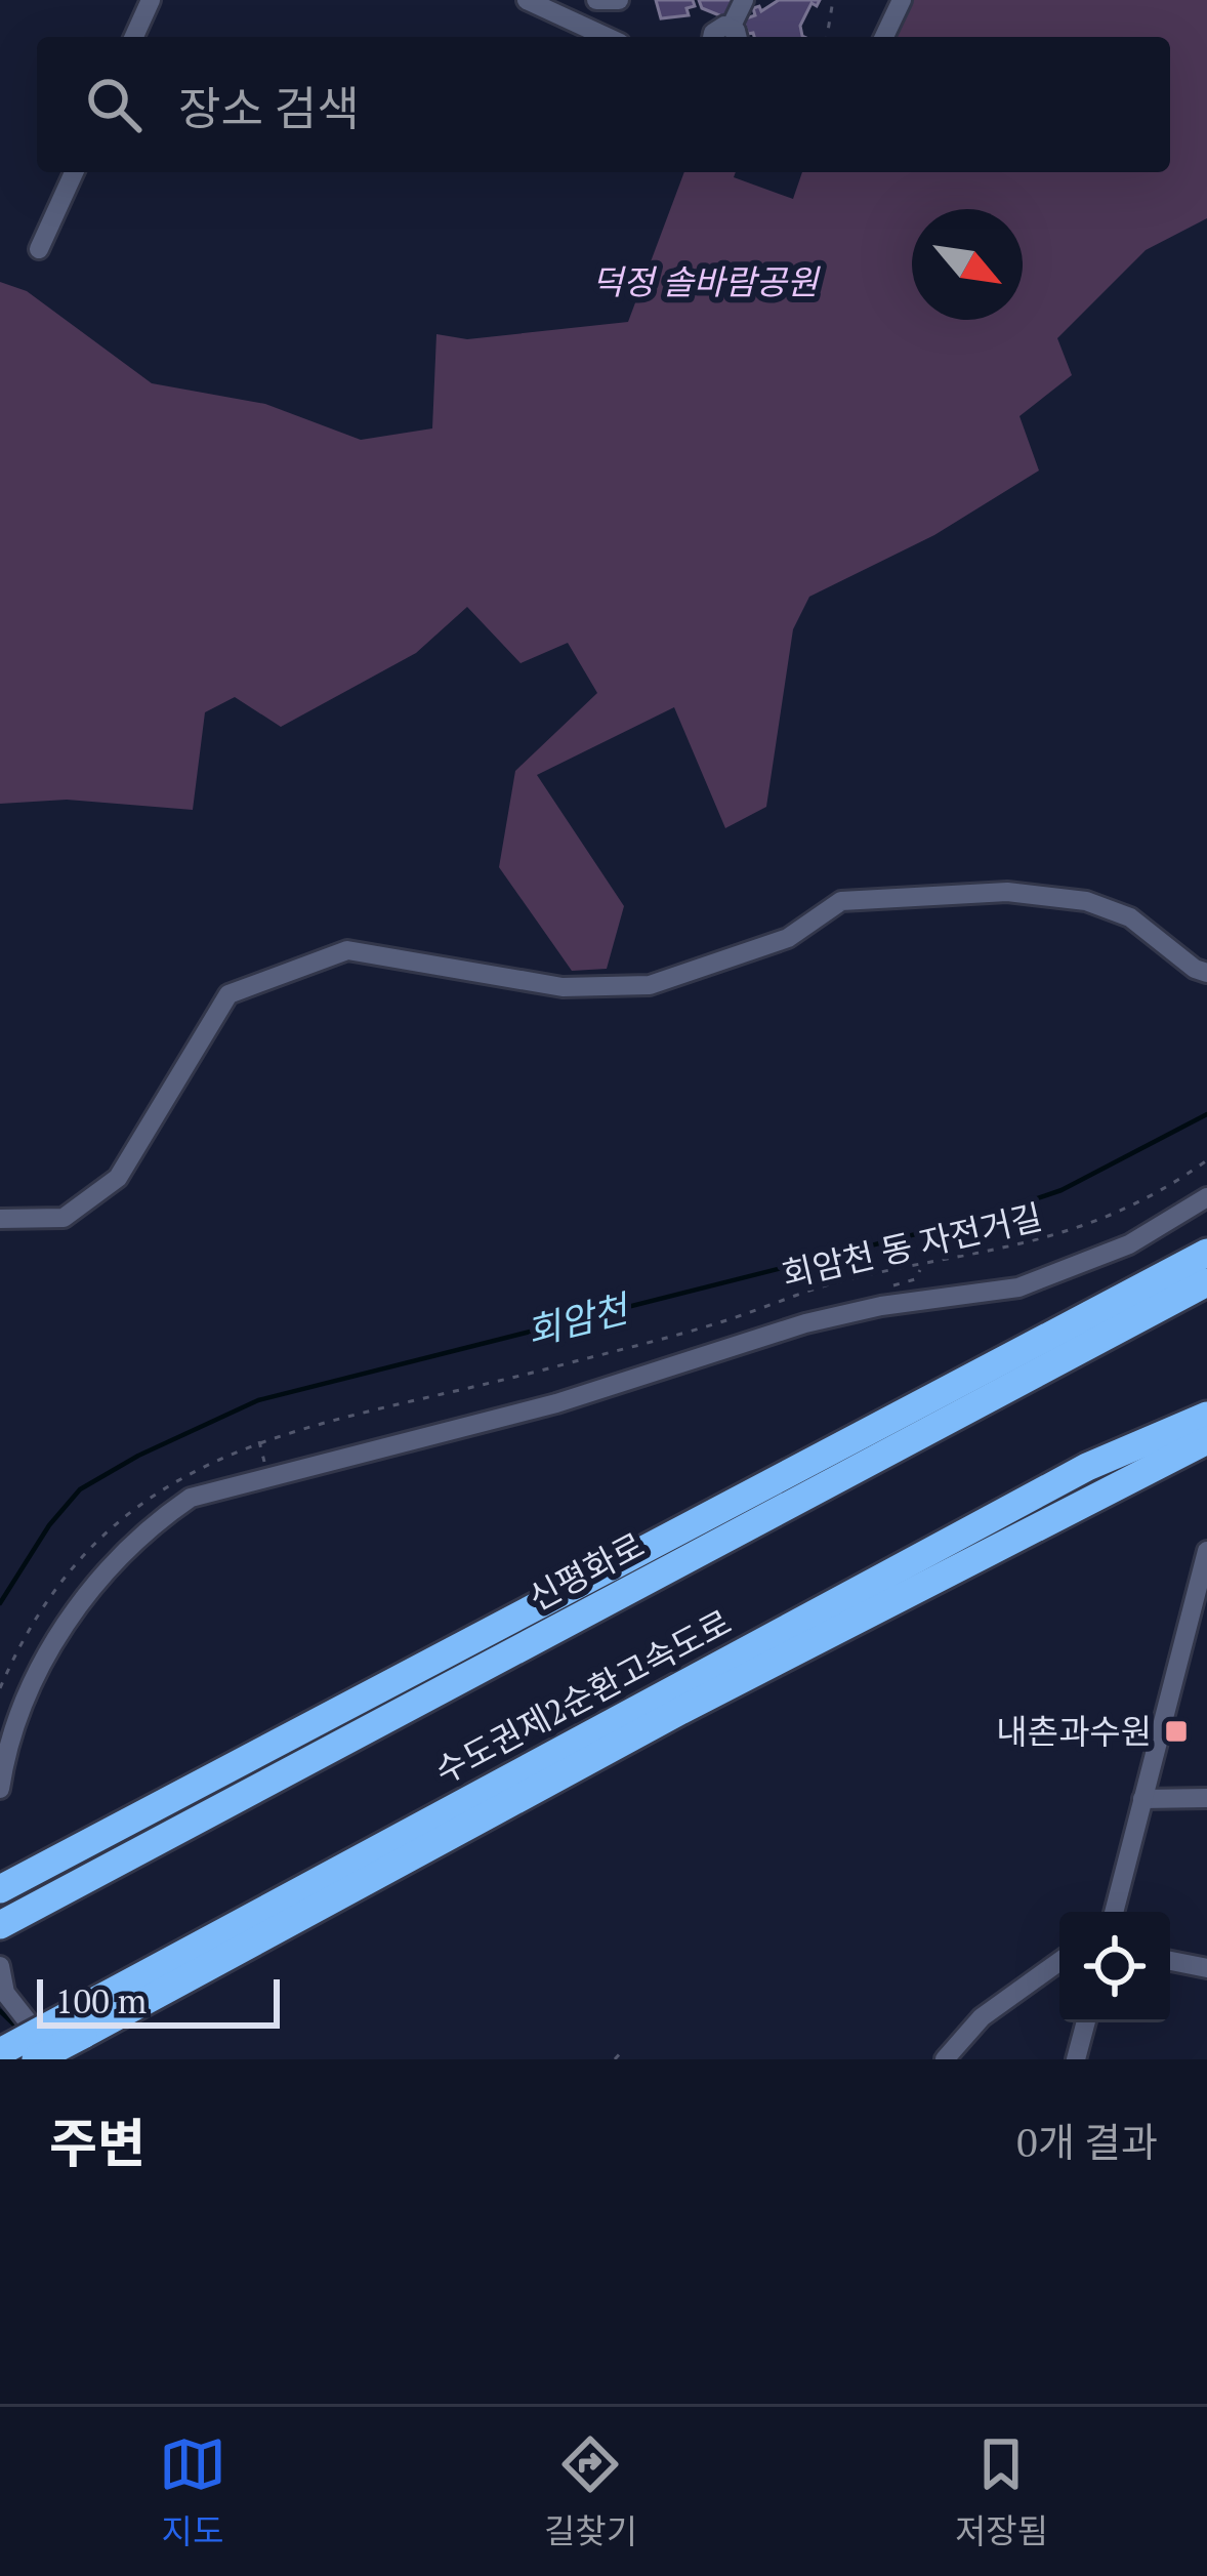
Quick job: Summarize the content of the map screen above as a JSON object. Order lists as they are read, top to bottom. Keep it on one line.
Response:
{"streets":{"highway":["신평화로","수도권제2순환고속도로"],"path":["회암천 동 자전거길"]},"water":["회암천"],"parks":["덕정 솔바람공원"],"places":{"transit":["내촌과수원"]},"scale_bar":"100 m","north":"bottom right","page":{"search":"장소 검색","scale":"100 m","heading":["주변","0개 결과"],"nav":["지도","길찾기","저장됨"]}}
